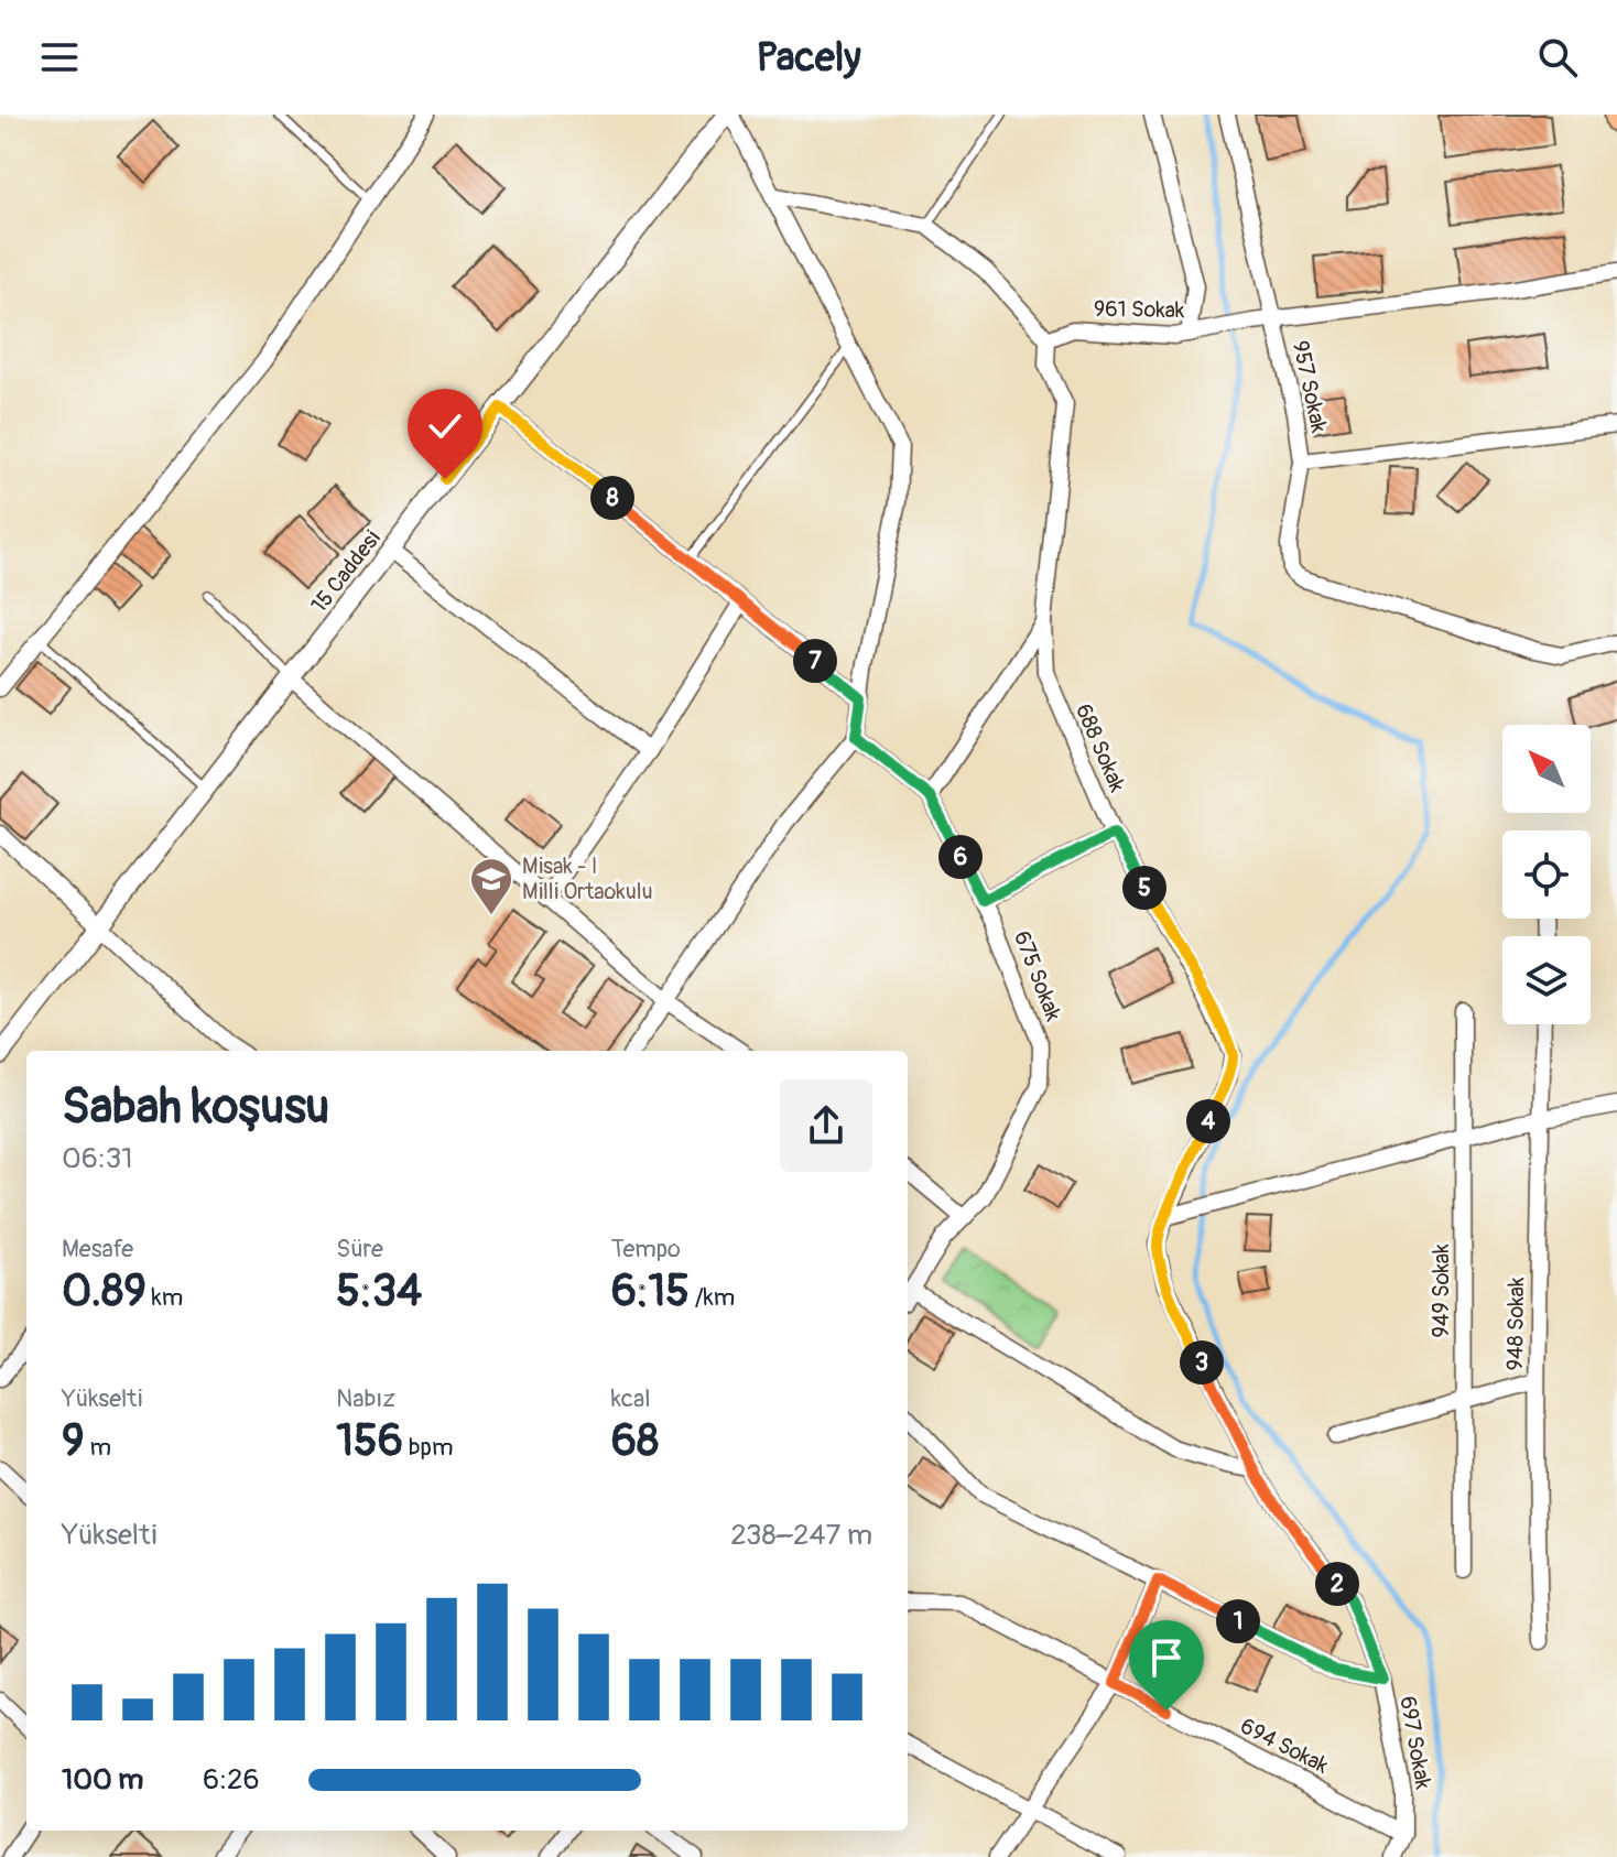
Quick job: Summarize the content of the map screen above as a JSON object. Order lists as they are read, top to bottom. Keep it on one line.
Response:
{"streets":{"street":["961 Sokak","957 Sokak","15 Caddesi","688 Sokak","675 Sokak","949 Sokak","948 Sokak","697 Sokak","694 Sokak"]},"crossings":[["961 Sokak","957 Sokak"],["688 Sokak","697 Sokak"],["697 Sokak","694 Sokak"]],"places":{"school or university":["Misak - I Milli Ortaokulu"]},"north":"top left","page":{"header":"Pacely","pins":["8","7","6","5","4","3","2","1"],"heading":["Sabah koşusu","06:31"],"stats":[["Mesafe","0.89 km"],["Süre","5:34"],["Tempo","6:15 /km"],["Yükselti","9 m"],["Nabız","156 bpm"],["kcal","68"]],"chart":["Yükselti","238–247 m"],"list":[{"name":"100 m","note":"6:26"}]}}
